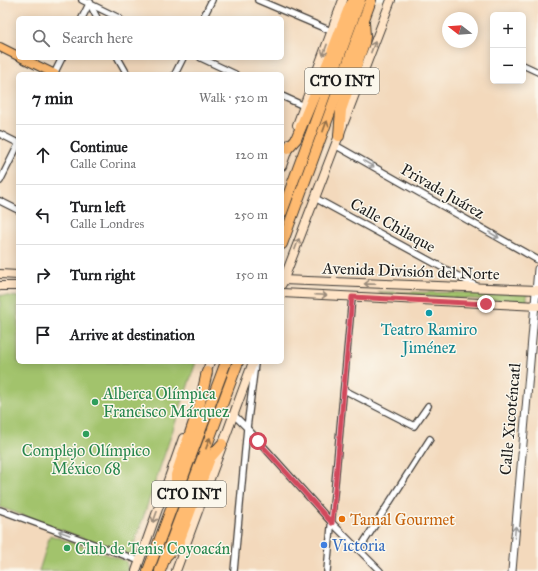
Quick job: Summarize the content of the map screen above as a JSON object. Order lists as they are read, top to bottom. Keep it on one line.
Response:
{"streets":{"highway":["CTO INT"],"main road":["Avenida División del Norte"],"street":["Privada Juárez","Calle Chilaque","Calle Xicoténcatl"]},"crossings":[["CTO INT","Privada Juárez"],["CTO INT","Calle Chilaque"],["Calle Chilaque","Avenida División del Norte"],["Avenida División del Norte","Calle Xicoténcatl"]],"one_way":["Privada Juárez","Calle Xicoténcatl"],"places":["Teatro Ramiro Jiménez","Alberca Olímpica Francisco Márquez","Complejo Olímpico México 68","Tamal Gourmet","Victoria","Club de Tenis Coyoacán"],"north":"left","page":{"map_buttons":["+","−"],"search":"Search here","heading":["7 min","Walk · 520 m"],"list":[["Continue","Calle Corina","120 m"],["Turn left","Calle Londres","250 m"],["Turn right","150 m"],"Arrive at destination"]}}
